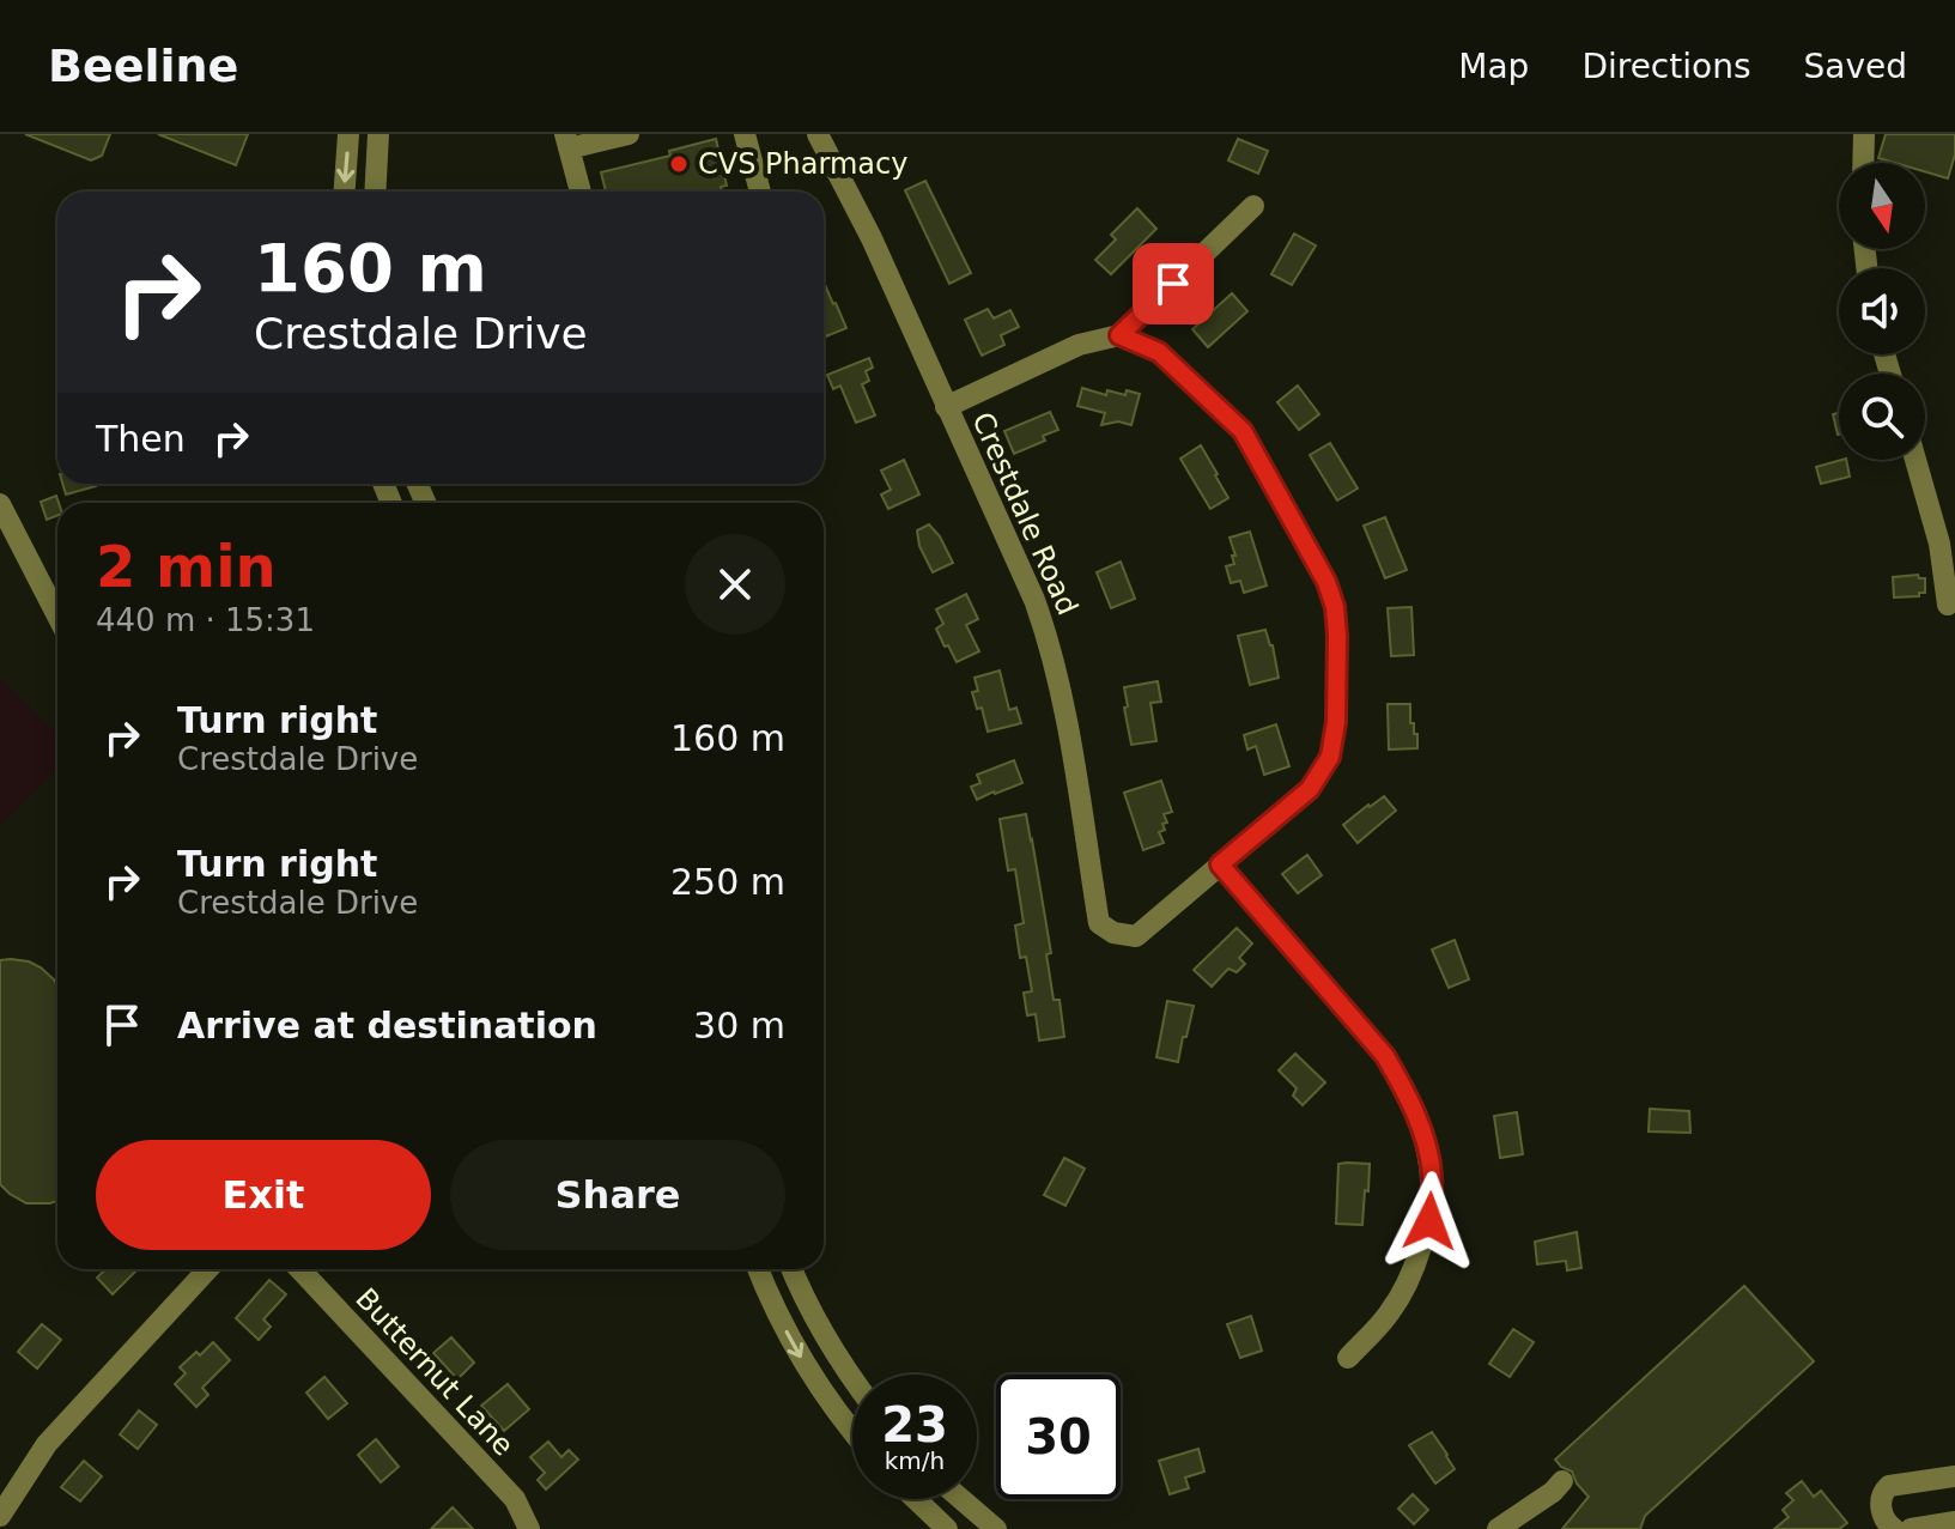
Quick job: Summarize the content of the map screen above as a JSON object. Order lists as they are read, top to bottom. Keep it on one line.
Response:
{"streets":{"street":["Crestdale Road","Butternut Lane"]},"places":["CVS Pharmacy"],"north":"bottom","page":{"header":"Beeline","nav":["Map","Directions","Saved"],"turn":["160 m","Crestdale Drive"],"then":"Then","heading":["2 min","440 m · 15:31"],"list":[{"name":"Turn right","note":"Crestdale Drive","value":"160 m"},{"name":"Turn right","note":"Crestdale Drive","value":"250 m"},{"name":"Arrive at destination","value":"30 m"}],"buttons":["Exit","Share"],"speed":"23 km/h","limit":"30"}}
